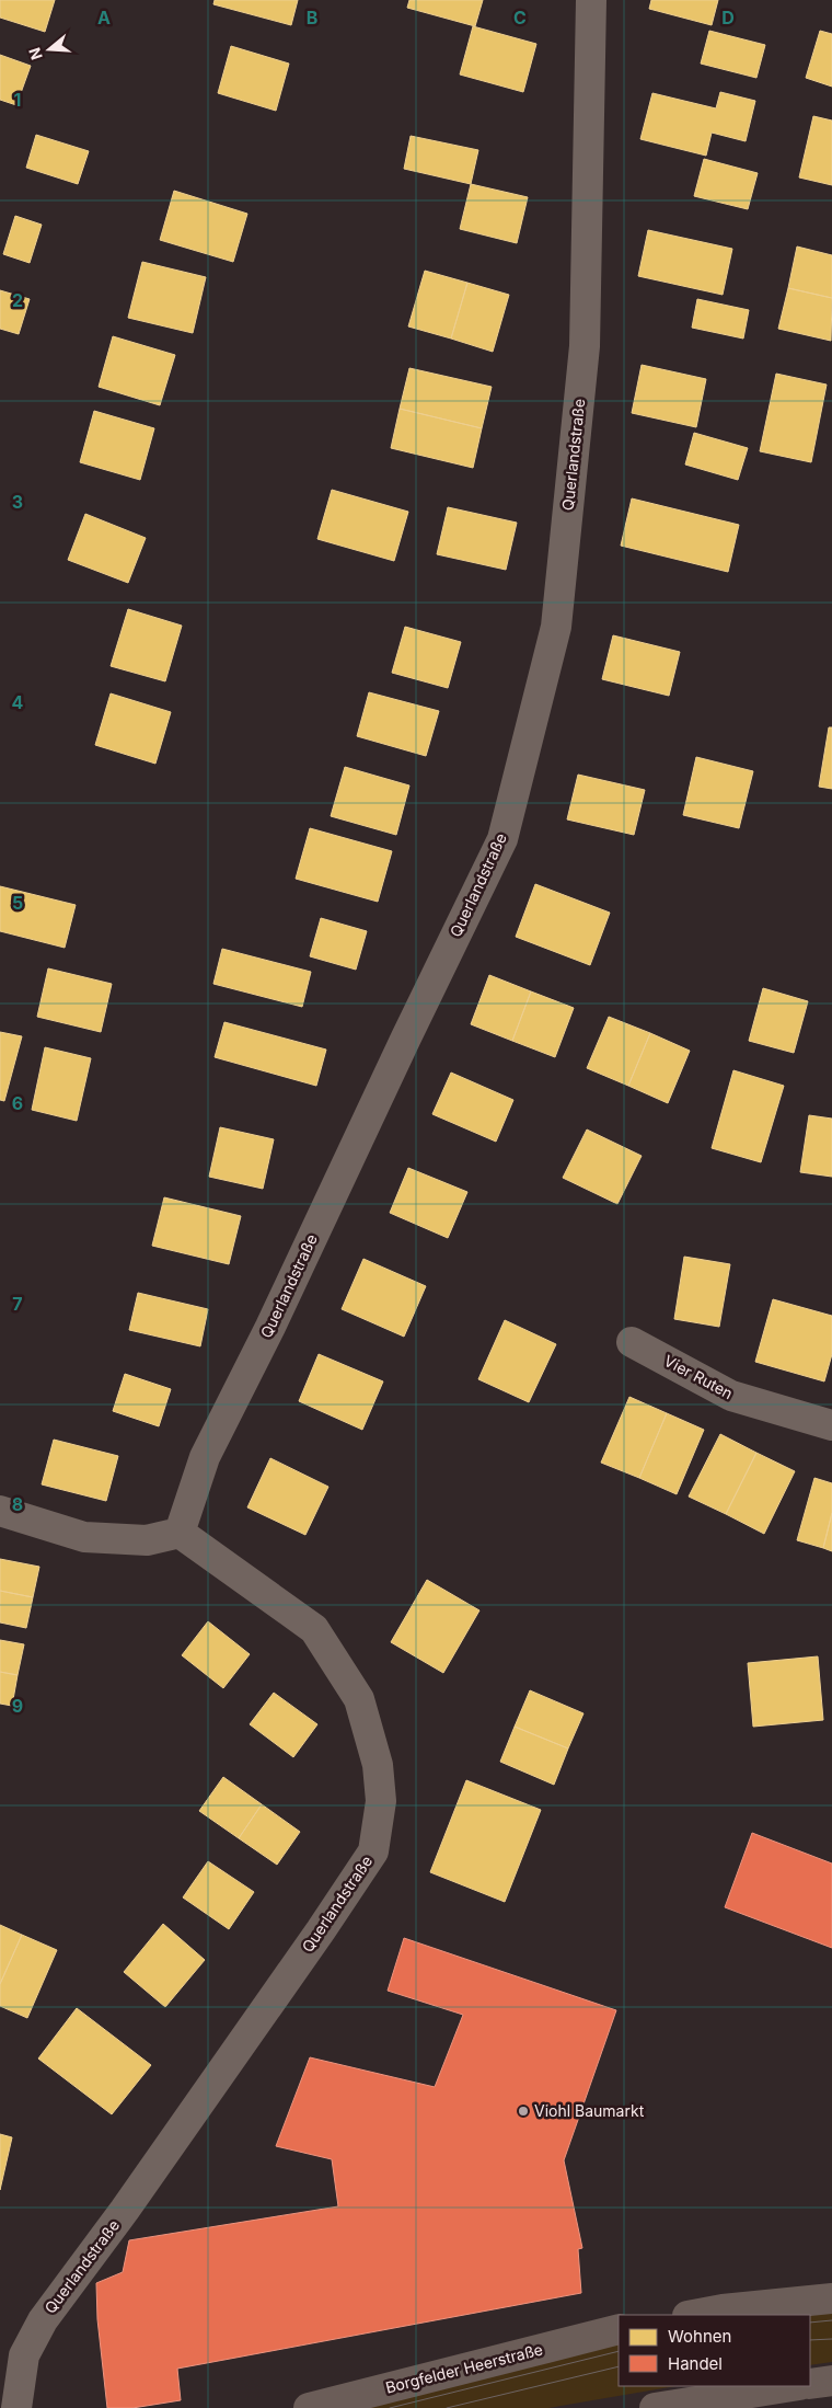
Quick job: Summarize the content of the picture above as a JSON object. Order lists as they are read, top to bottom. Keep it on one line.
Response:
{"streets":{"main road":["Borgfelder Heerstraße"],"street":["Querlandstraße","Vier Ruten"]},"places":["Viohl Baumarkt"],"legend":["Wohnen","Handel"],"north":"left","grid":{"columns":["A","B","C","D"],"rows":["1","2","3","4","5","6","7","8","9"]}}
